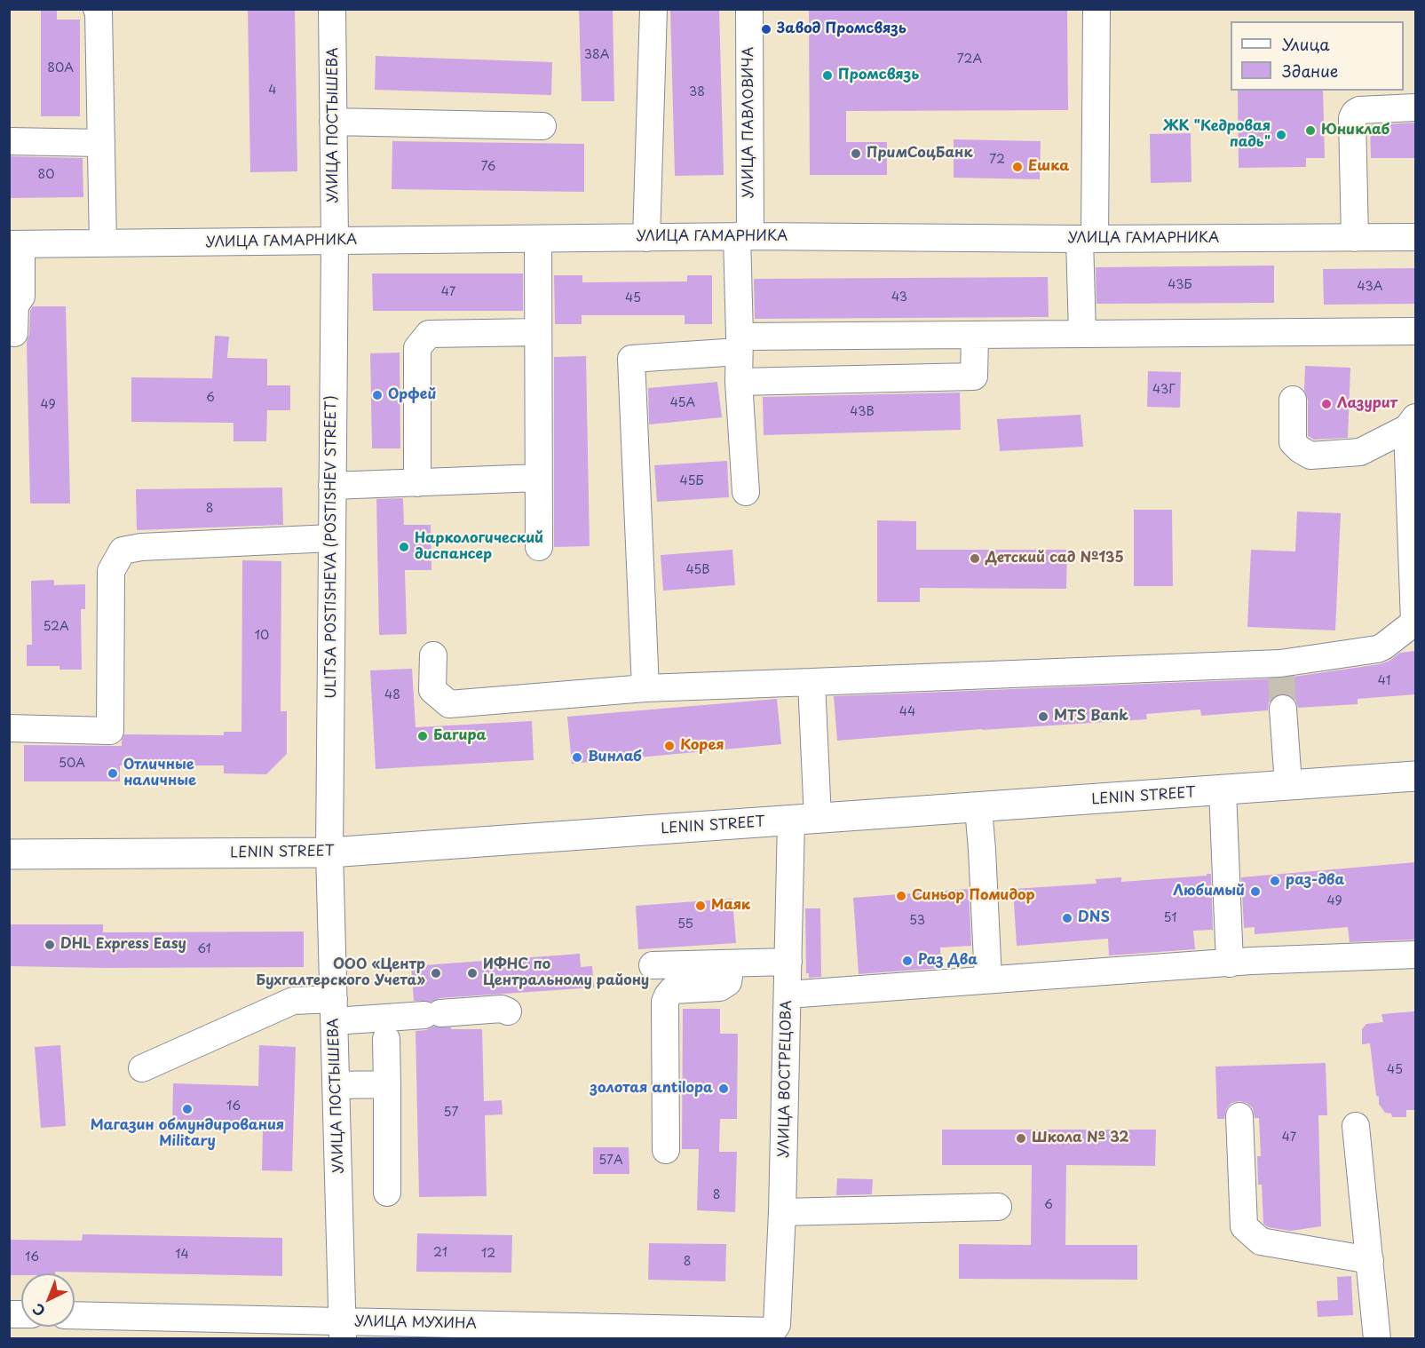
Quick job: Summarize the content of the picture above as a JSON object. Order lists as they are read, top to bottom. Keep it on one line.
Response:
{"streets":{"main road":["LENIN STREET"],"street":["УЛИЦА ПАВЛОВИЧА","УЛИЦА ПОСТЫШЕВА","УЛИЦА ГАМАРНИКА","ULITSA POSTISHEVA (POSTISHEV STREET)","УЛИЦА ВОСТРЕЦОВА","УЛИЦА МУХИНА"]},"crossings":[["УЛИЦА ПАВЛОВИЧА","УЛИЦА ГАМАРНИКА"],["УЛИЦА ПОСТЫШЕВА","УЛИЦА ГАМАРНИКА"],["УЛИЦА ПОСТЫШЕВА","ULITSA POSTISHEVA (POSTISHEV STREET)"],["УЛИЦА ПОСТЫШЕВА","LENIN STREET"],["УЛИЦА ПОСТЫШЕВА","УЛИЦА МУХИНА"],["УЛИЦА ГАМАРНИКА","ULITSA POSTISHEVA (POSTISHEV STREET)"],["ULITSA POSTISHEVA (POSTISHEV STREET)","LENIN STREET"],["LENIN STREET","УЛИЦА ВОСТРЕЦОВА"],["УЛИЦА ВОСТРЕЦОВА","УЛИЦА МУХИНА"]],"places":["Завод Промсвязь","Промсвязь","Юниклаб","ЖК \"Кедровая падь\"","ПримСоцБанк","Ешка","Орфей","Лазурит","Наркологический диспансер","Детский сад №135","MTS Bank","Багира","Корея","Винлаб","Отличные наличные","раз-два","Любимый","Синьор Помидор","Маяк","DNS","DHL Express Easy","Раз Два","ООО «Центр Бухгалтерского Учета»","ИФНС по Центральному району","золотая antilopa","Магазин обмундирования Military","Школа № 32"],"house_numbers":["38А","72А","80А","4","38","72","76","80","43Б","43А","47","43","45","43Г","6","45А","49","43В","45Б","8","45В","52А","10","41","48","44","50А","49","51","53","55","61","45","16","57","47","57А","8","6","21","12","14","16","8"],"legend":["Улица","Здание"],"north":"bottom left"}
